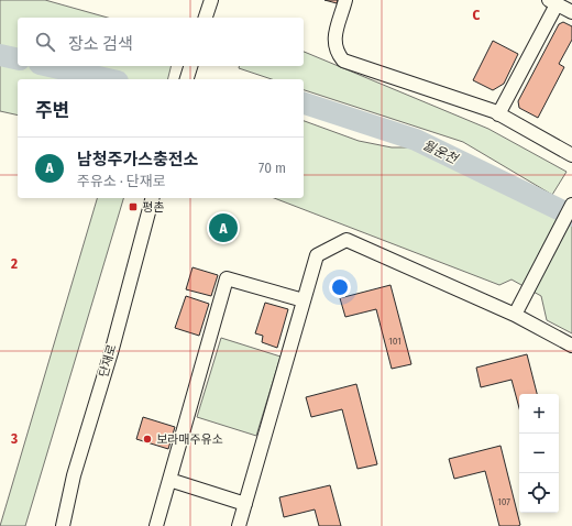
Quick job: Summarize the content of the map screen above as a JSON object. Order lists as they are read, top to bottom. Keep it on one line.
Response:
{"streets":{"street":["단재로"]},"water":["월운천"],"places":{"transit":["평촌"],"other":["보라매주유소"]},"house_numbers":["101","107"],"page":{"search":"장소 검색","heading":"주변","list":[{"mark":"A","name":"남청주가스충전소","note":"주유소 · 단재로","value":"70 m"}],"pins":"A","map_buttons":["+","−"]},"grid":{"columns":["C"],"rows":["2","3"]}}
